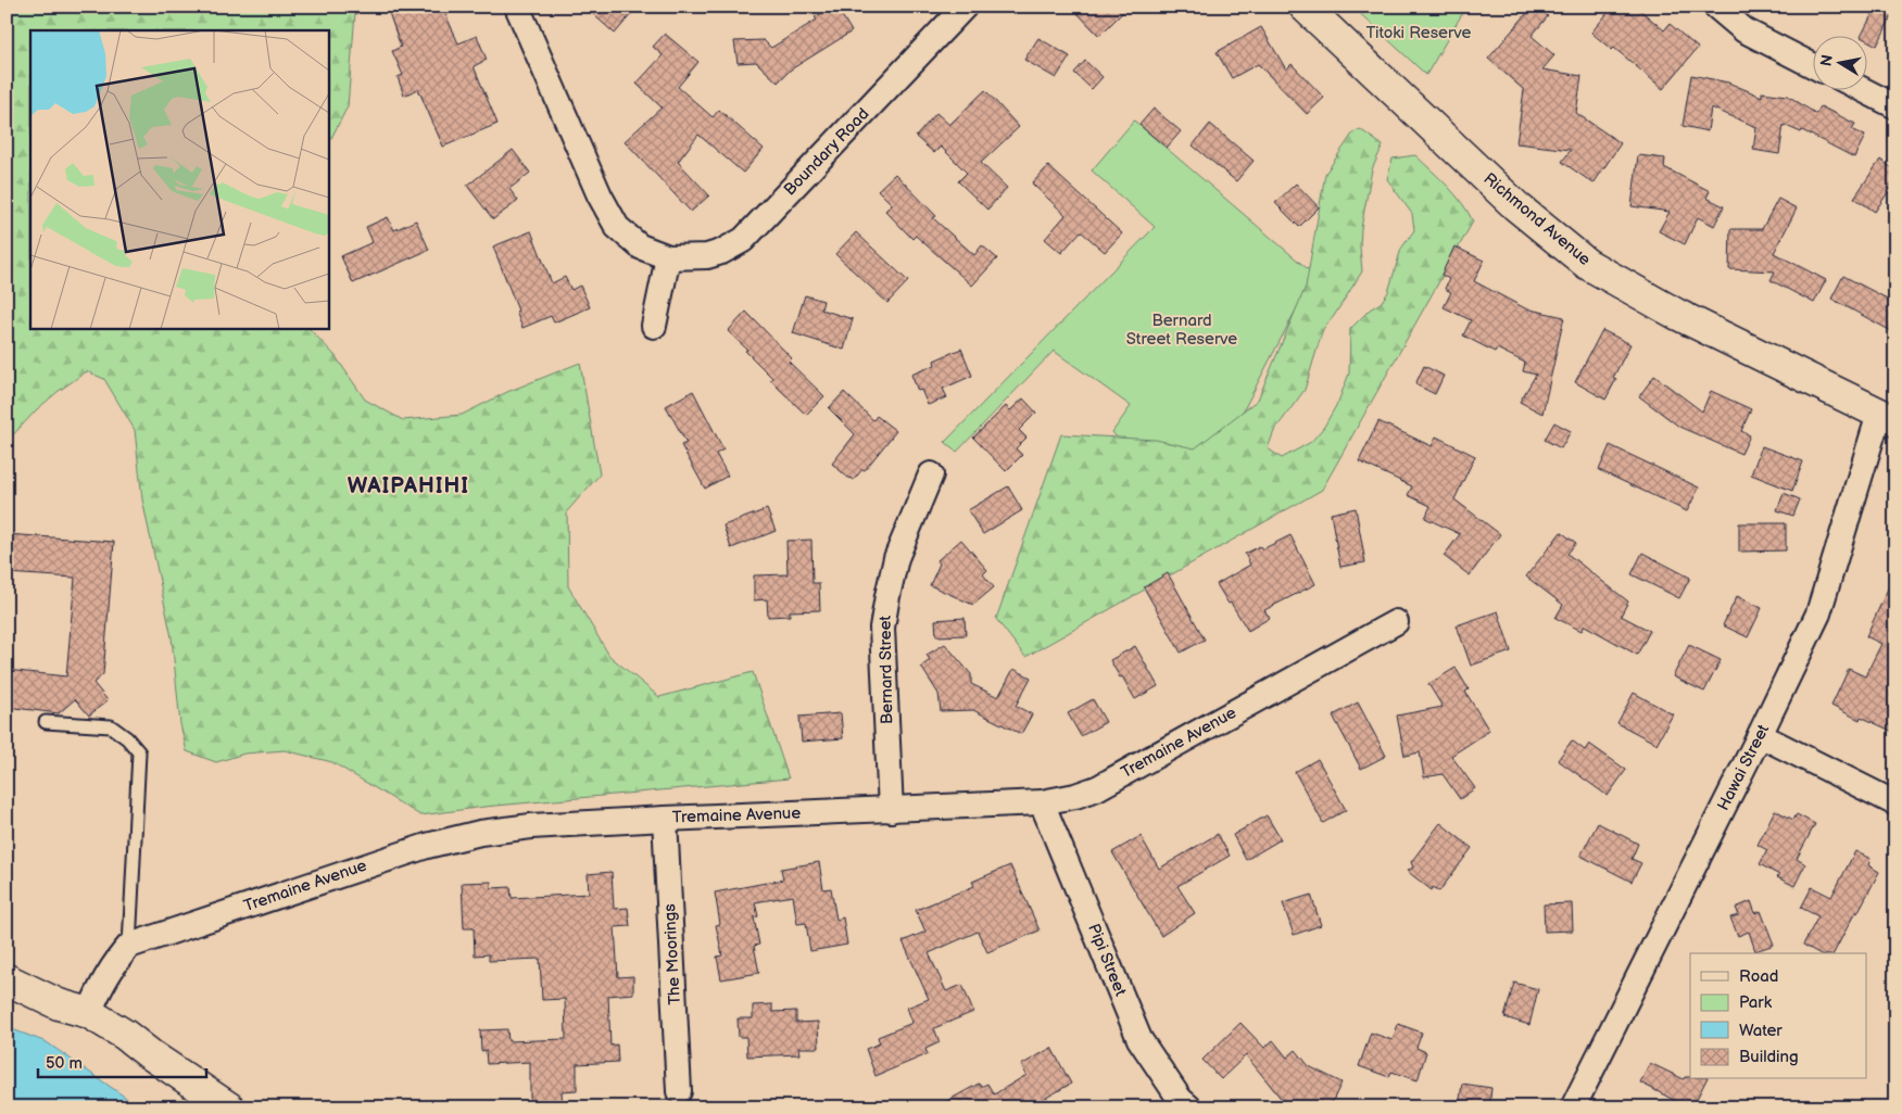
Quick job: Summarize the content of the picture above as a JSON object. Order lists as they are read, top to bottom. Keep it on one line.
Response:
{"streets":{"street":["Boundary Road","Richmond Avenue","Bernard Street","Tremaine Avenue","Hawai Street","The Moorings","Pipi Street"]},"crossings":[["Richmond Avenue","Hawai Street"],["Bernard Street","Tremaine Avenue"],["Tremaine Avenue","The Moorings"],["Tremaine Avenue","Pipi Street"]],"districts":["WAIPAHIHI"],"parks":["Titoki Reserve","Bernard Street Reserve"],"legend":["Road","Park","Water","Building"],"scale_bar":"50 m","north":"left"}
